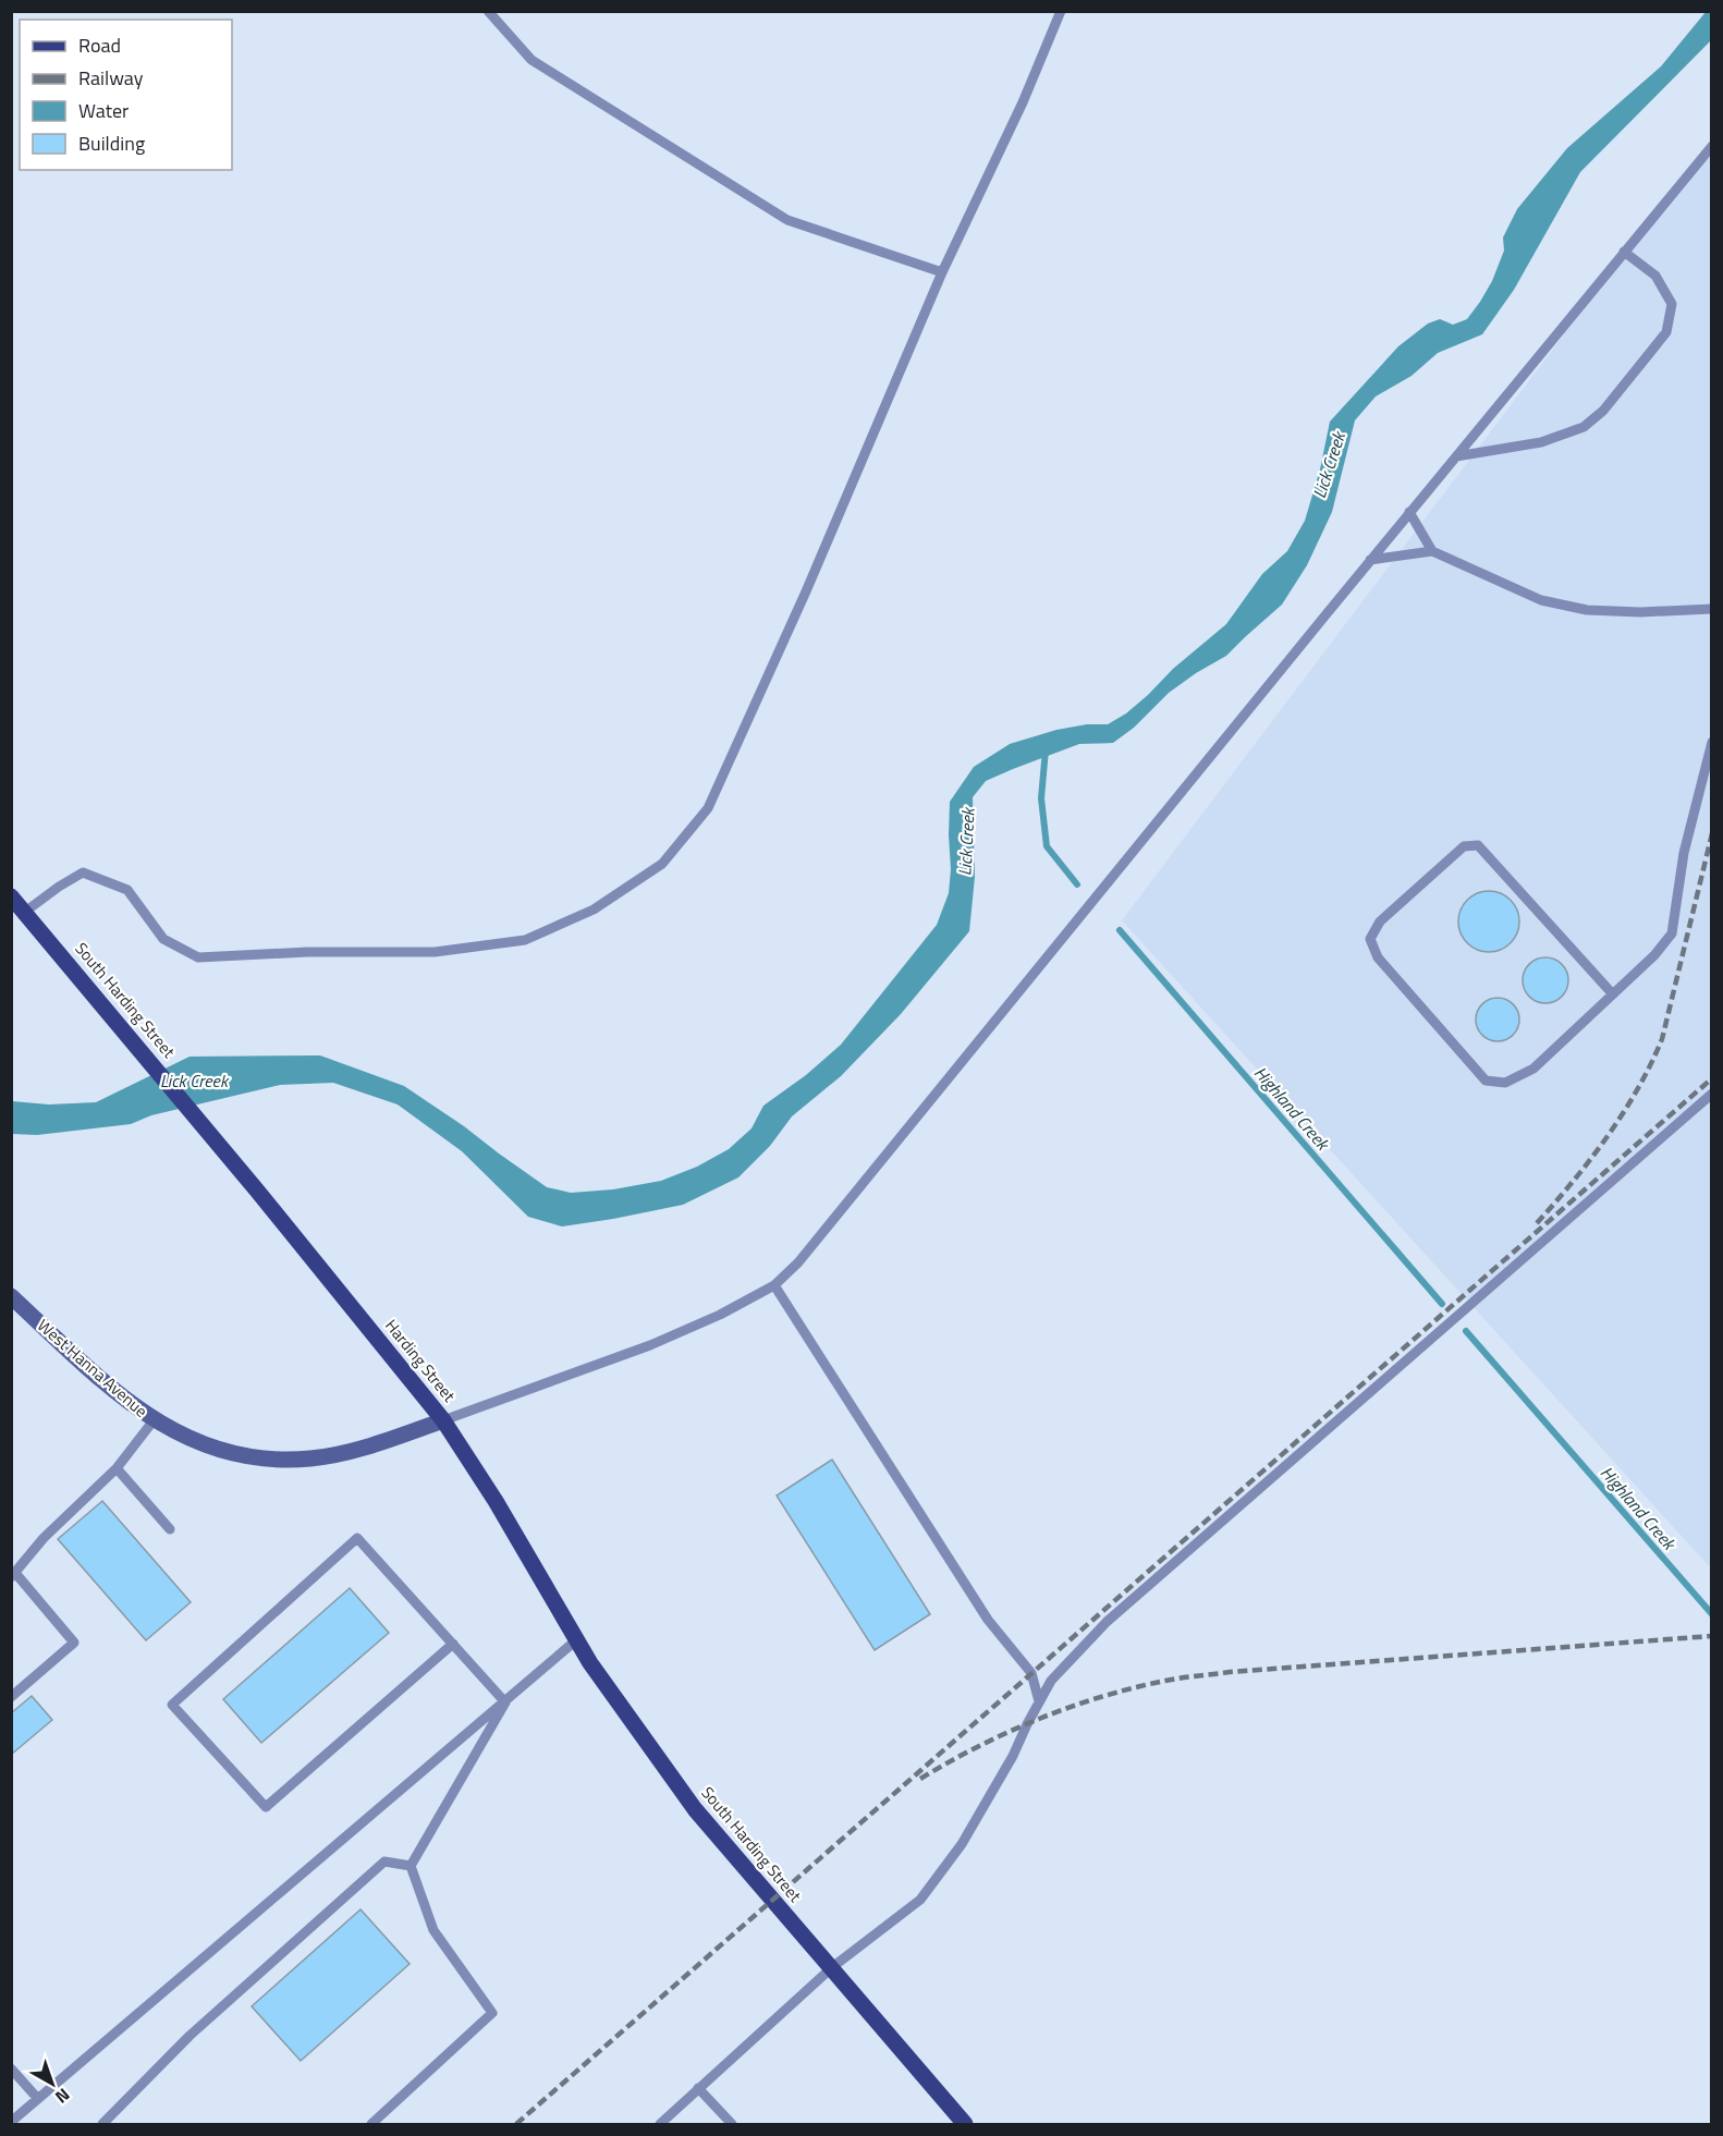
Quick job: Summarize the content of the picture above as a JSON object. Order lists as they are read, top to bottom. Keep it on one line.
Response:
{"streets":{"main road":["South Harding Street","Harding Street","West Hanna Avenue"]},"crossings":[["South Harding Street","Harding Street"],["Harding Street","West Hanna Avenue"]],"water":["Lick Creek","Highland Creek"],"legend":["Road","Railway","Water","Building"],"north":"bottom right"}
